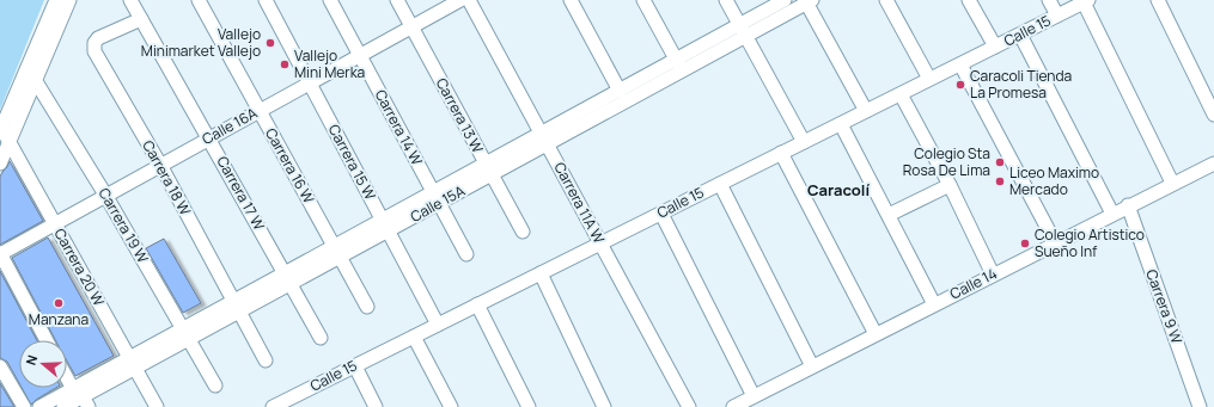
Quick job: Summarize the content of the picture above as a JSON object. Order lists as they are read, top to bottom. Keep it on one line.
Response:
{"streets":{"street":["Calle 15","Carrera 13 W","Calle 16A","Carrera 14 W","Carrera 15 W","Carrera 16 W","Carrera 18 W","Carrera 17 W","Carrera 11A W","Calle 15A","Carrera 19 W","Carrera 20 W","Calle 14","Carrera 9 W"]},"crossings":[["Calle 15","Carrera 15 W"],["Calle 15","Carrera 11A W"],["Carrera 13 W","Calle 16A"],["Carrera 13 W","Calle 15A"],["Calle 16A","Carrera 14 W"],["Calle 16A","Carrera 15 W"],["Calle 16A","Carrera 16 W"],["Calle 16A","Carrera 18 W"],["Calle 16A","Carrera 17 W"],["Calle 16A","Carrera 19 W"],["Calle 16A","Carrera 20 W"],["Carrera 14 W","Calle 15A"],["Carrera 15 W","Calle 15A"],["Carrera 16 W","Calle 15A"],["Carrera 18 W","Carrera 17 W"],["Carrera 18 W","Calle 15A"],["Carrera 17 W","Calle 15A"],["Carrera 11A W","Calle 15A"],["Calle 15A","Carrera 19 W"],["Calle 15A","Carrera 20 W"],["Calle 14","Carrera 9 W"]],"districts":["Caracolí"],"places":["Vallejo Minimarket Vallejo","Vallejo Mini Merka","Caracoli Tienda La Promesa","Colegio Sta Rosa De Lima","Liceo Maximo Mercado","Colegio Artistico Sueño Inf","Manzana"],"north":"left"}
